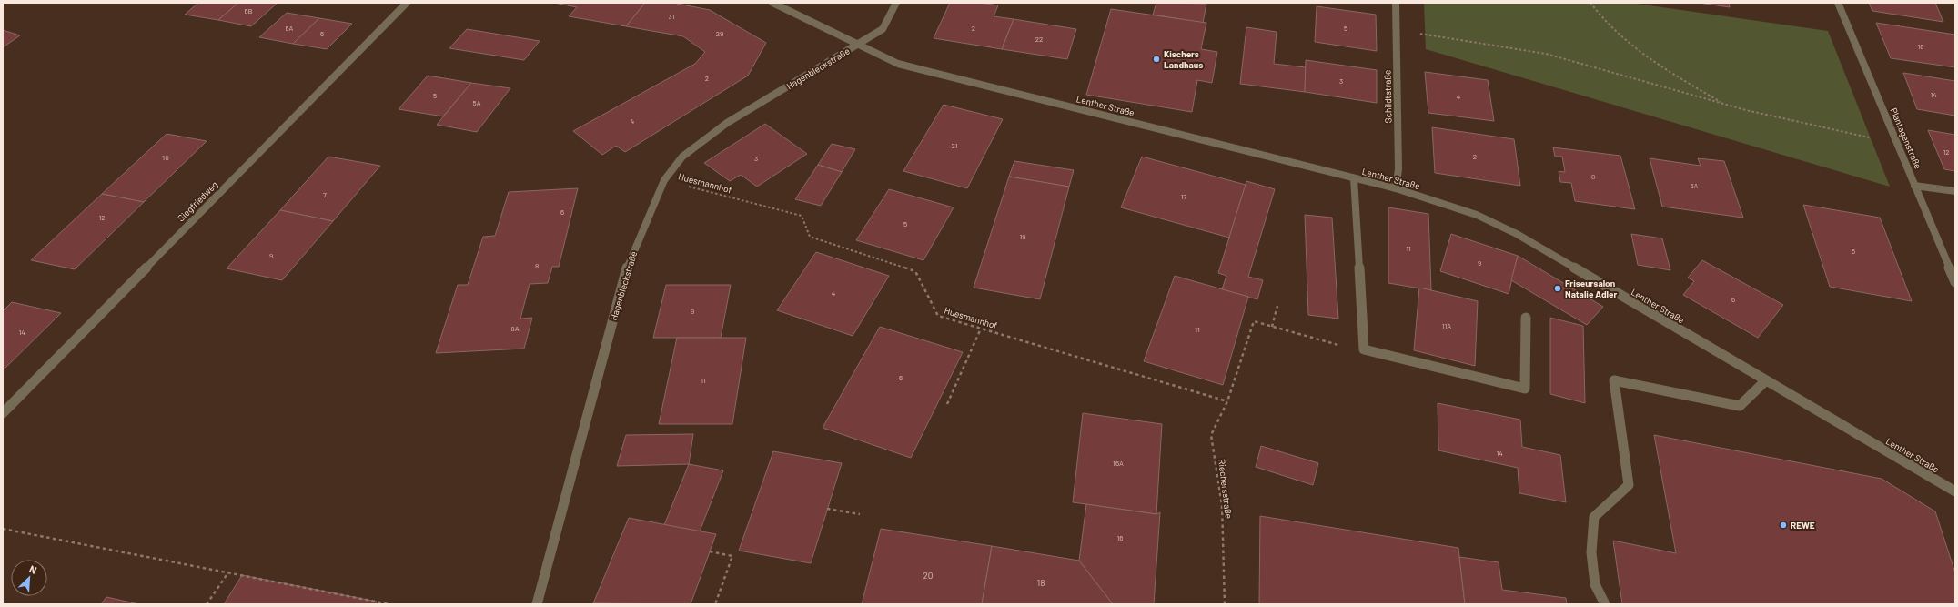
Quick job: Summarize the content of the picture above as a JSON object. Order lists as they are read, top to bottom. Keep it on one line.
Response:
{"streets":{"street":["Hagenbleckstraße","Schildtstraße","Lenther Straße","Plantagenstraße","Siegfriedweg"],"path":["Huesmannhof","Riechersstraße"]},"crossings":[["Hagenbleckstraße","Lenther Straße"],["Hagenbleckstraße","Huesmannhof"],["Schildtstraße","Lenther Straße"],["Huesmannhof","Riechersstraße"]],"places":["Kischers Landhaus","Friseursalon Natalie Adler","REWE"],"house_numbers":["6B","31","6A","2","5","6","29","22","16","2","3","14","5","4","5A","4","21","12","2","10","3","8","6A","7","17","6","12","5","19","11","5","9","9","8","4","6","9","11A","8A","11","14","6","11","14","16A","16","20","18"],"north":"top right"}
